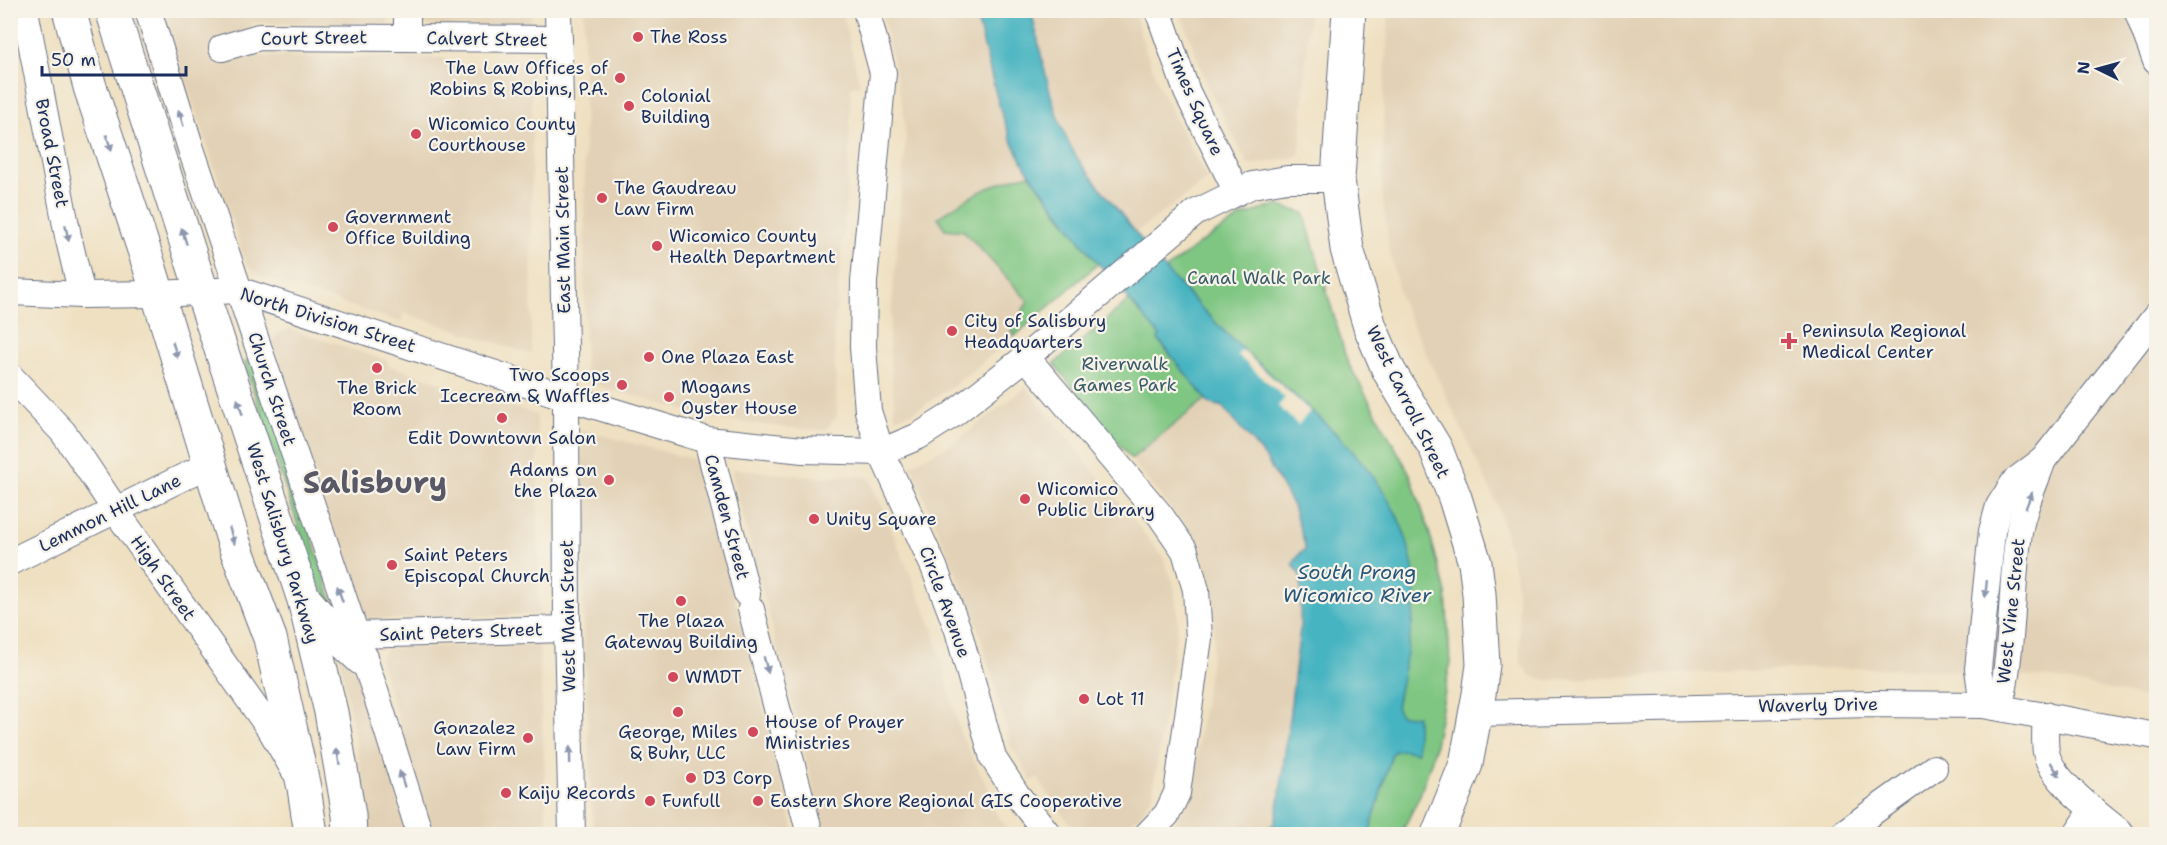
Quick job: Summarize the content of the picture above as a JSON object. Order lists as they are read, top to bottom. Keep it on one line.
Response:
{"streets":{"main road":["West Carroll Street","West Salisbury Parkway"],"street":["Court Street","Calvert Street","Times Square","Broad Street","East Main Street","North Division Street","Church Street","Lemmon Hill Lane","Camden Street","High Street","Circle Avenue","West Vine Street","West Main Street","Saint Peters Street","Waverly Drive"]},"crossings":[["Court Street","Calvert Street"],["Calvert Street","East Main Street"],["Broad Street","North Division Street"],["East Main Street","North Division Street"],["East Main Street","West Main Street"],["North Division Street","Church Street"],["North Division Street","Camden Street"],["North Division Street","West Salisbury Parkway"],["North Division Street","Circle Avenue"],["North Division Street","West Main Street"],["Church Street","Saint Peters Street"],["West Carroll Street","Waverly Drive"],["Lemmon Hill Lane","High Street"],["West Vine Street","Waverly Drive"],["West Main Street","Saint Peters Street"]],"one_way":["Broad Street","Church Street","Camden Street","West Main Street"],"districts":["Salisbury"],"water":["South Prong Wicomico River"],"parks":["Canal Walk Park","Riverwalk Games Park"],"places":{"other":["The Ross","The Law Offices of Robins & Robins, P.A.","Colonial Building","Wicomico County Courthouse","The Gaudreau Law Firm","Government Office Building","Wicomico County Health Department","City of Salisbury Headquarters","One Plaza East","The Brick Room","Two Scoops Icecream & Waffles","Mogans Oyster House","Edit Downtown Salon","Adams on the Plaza","Wicomico Public Library","Unity Square","Saint Peters Episcopal Church","The Plaza Gateway Building","WMDT","Lot 11","George, Miles & Buhr, LLC","House of Prayer Ministries","Gonzalez Law Firm","D3 Corp","Kaiju Records","Funfull","Eastern Shore Regional GIS Cooperative"],"health":["Peninsula Regional Medical Center"]},"scale_bar":"50 m","north":"left"}
